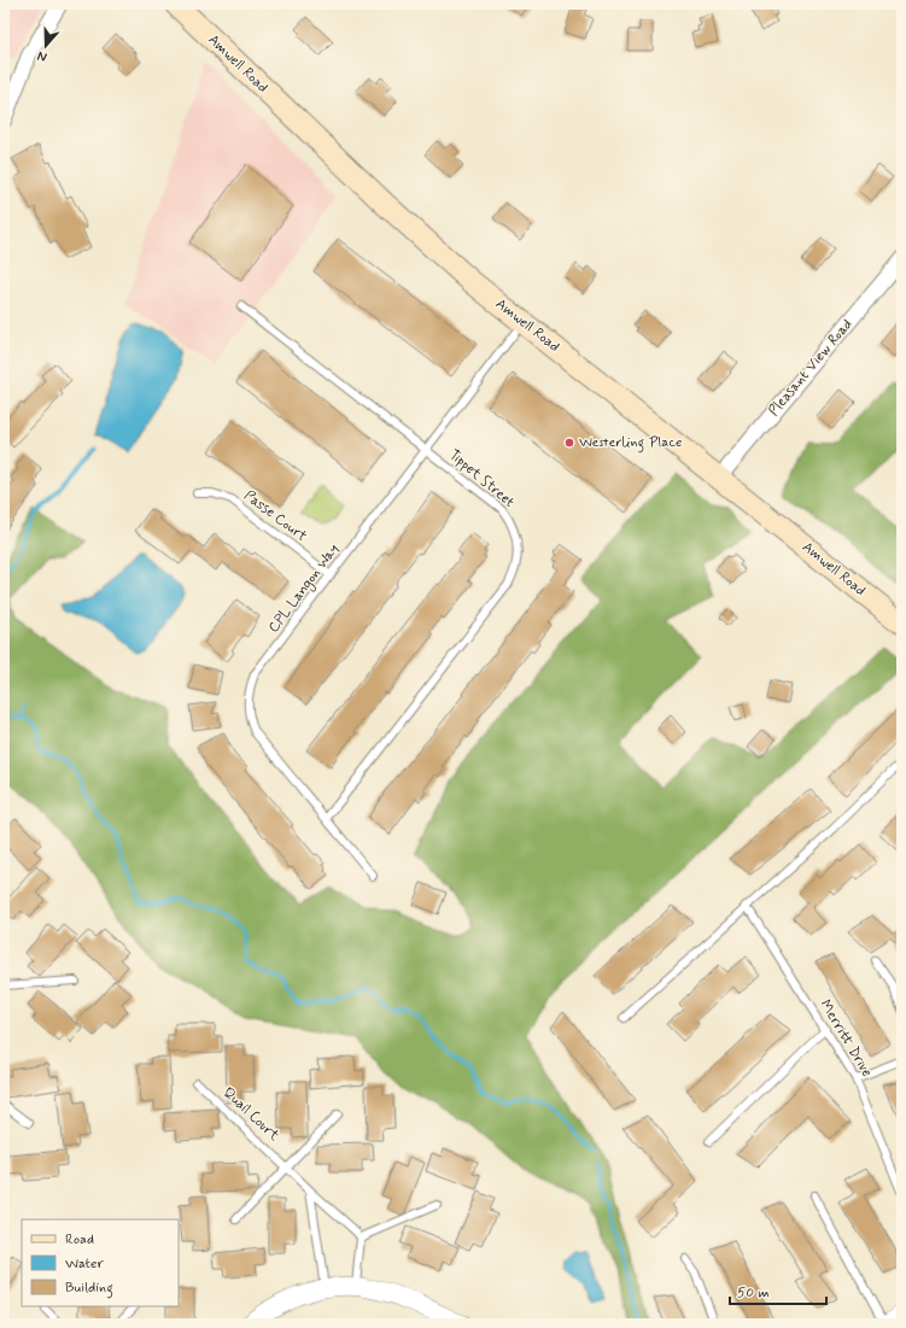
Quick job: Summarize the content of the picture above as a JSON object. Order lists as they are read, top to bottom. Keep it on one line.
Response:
{"streets":{"main road":["Amwell Road"],"street":["Pleasant View Road"],"lane":["Tippet Street","Passe Court","CPL Langon Way","Merritt Drive","Quail Court"]},"crossings":[["Amwell Road","Pleasant View Road"],["Amwell Road","CPL Langon Way"],["Tippet Street","CPL Langon Way"],["Passe Court","CPL Langon Way"]],"places":["Westerling Place"],"legend":["Road","Water","Building"],"scale_bar":"50 m","north":"bottom"}
